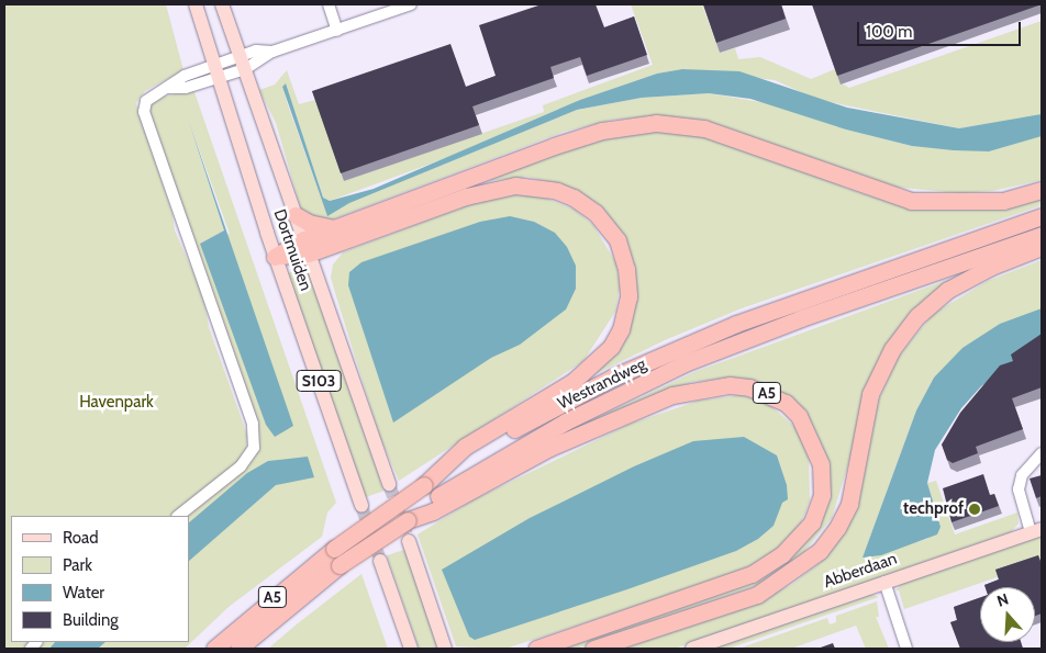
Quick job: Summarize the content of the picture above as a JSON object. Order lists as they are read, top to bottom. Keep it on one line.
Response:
{"streets":{"highway":["Westrandweg","A5"],"main road":["Dortmuiden","S103","Abberdaan"]},"crossings":[["Dortmuiden","A5"],["Westrandweg","A5"]],"parks":["Havenpark"],"places":["techprof"],"legend":["Road","Park","Water","Building"],"scale_bar":"100 m","north":"top"}
